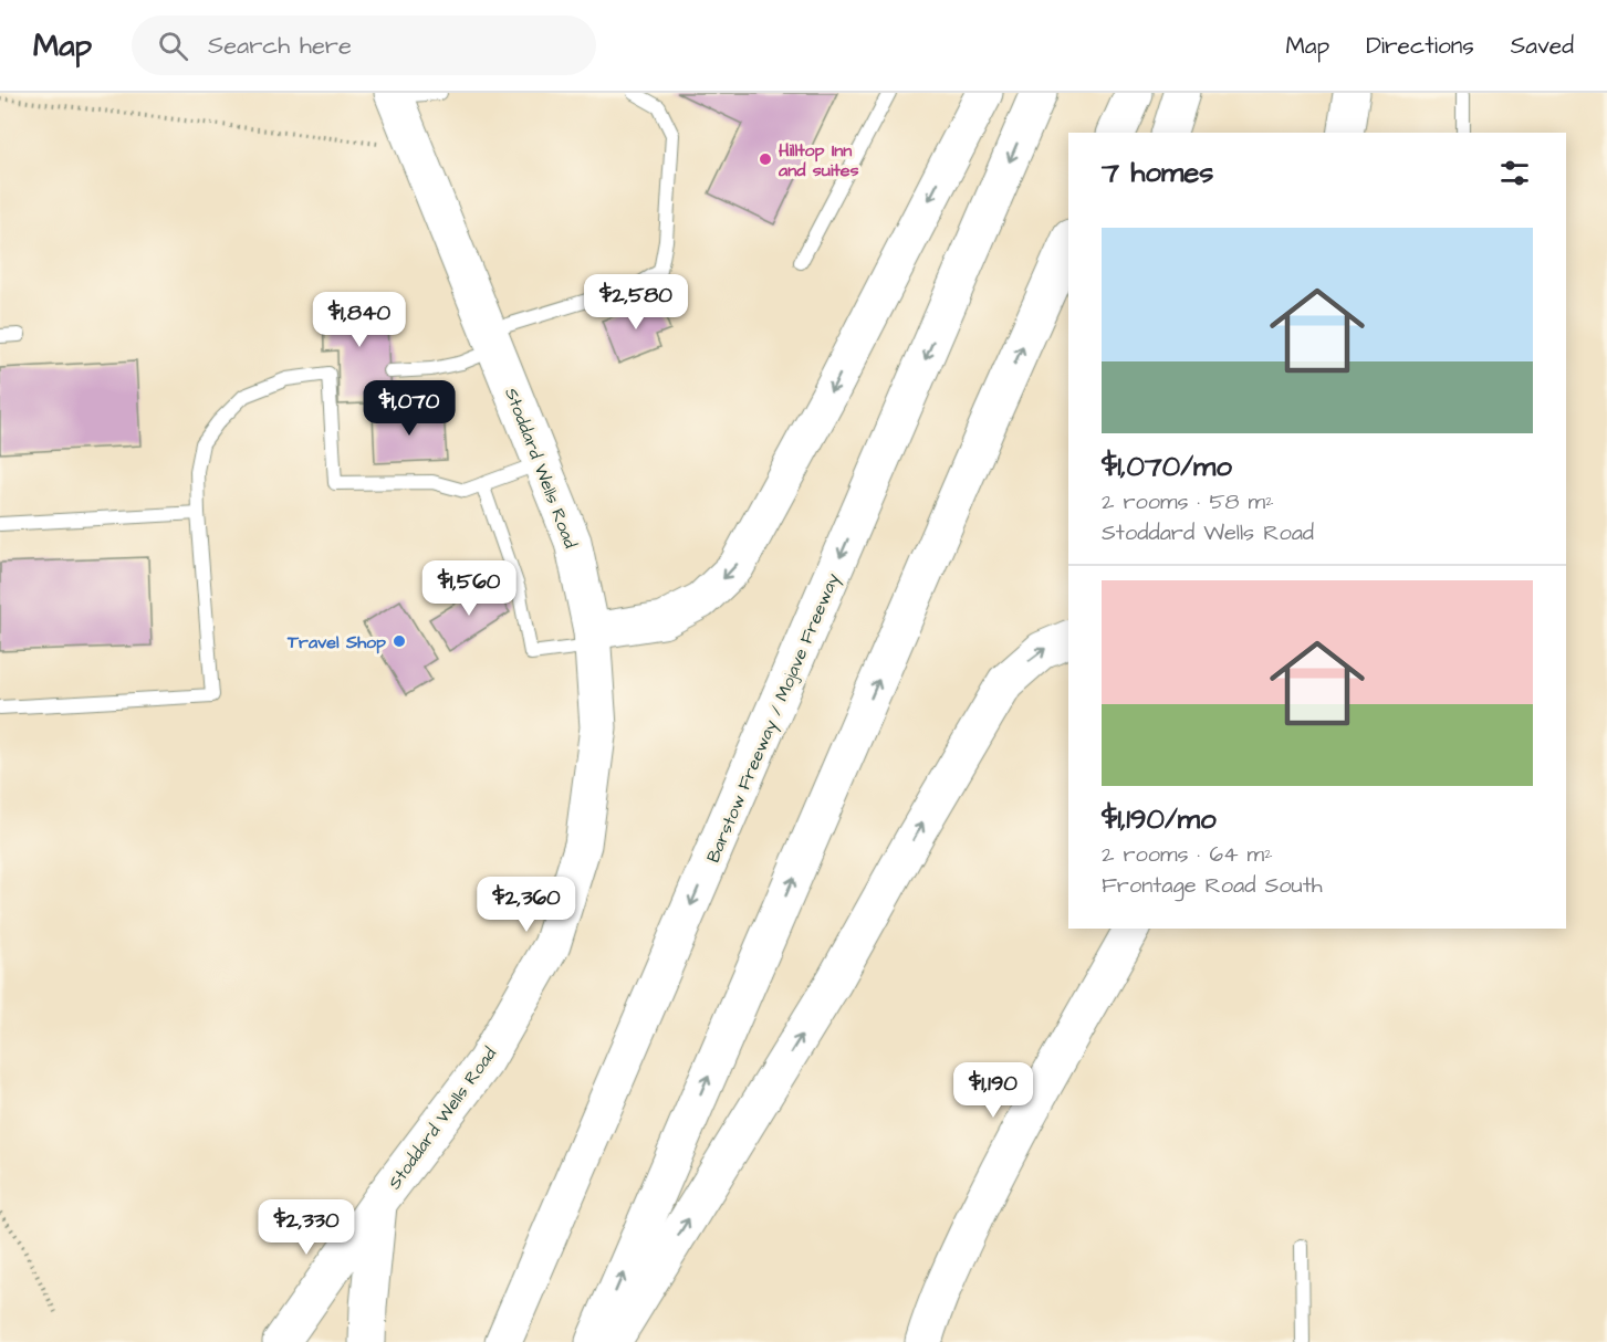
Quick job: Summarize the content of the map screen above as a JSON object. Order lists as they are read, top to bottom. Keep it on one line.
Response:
{"streets":{"main road":["Stoddard Wells Road","Barstow Freeway / Mojave Freeway"]},"places":["Hilltop Inn and suites","Travel Shop"],"page":{"header":"Map","search":"Search here","nav":["Map","Directions","Saved"],"heading":"7 homes","list":[{"name":"$1,070/mo","note":"2 rooms · 58 m² · Stoddard Wells Road"},{"name":"$1,190/mo","note":"2 rooms · 64 m² · Frontage Road South"}],"price":["$2,580","$1,840","$1,070","$1,560","$2,360","$1,190","$2,330"]}}
